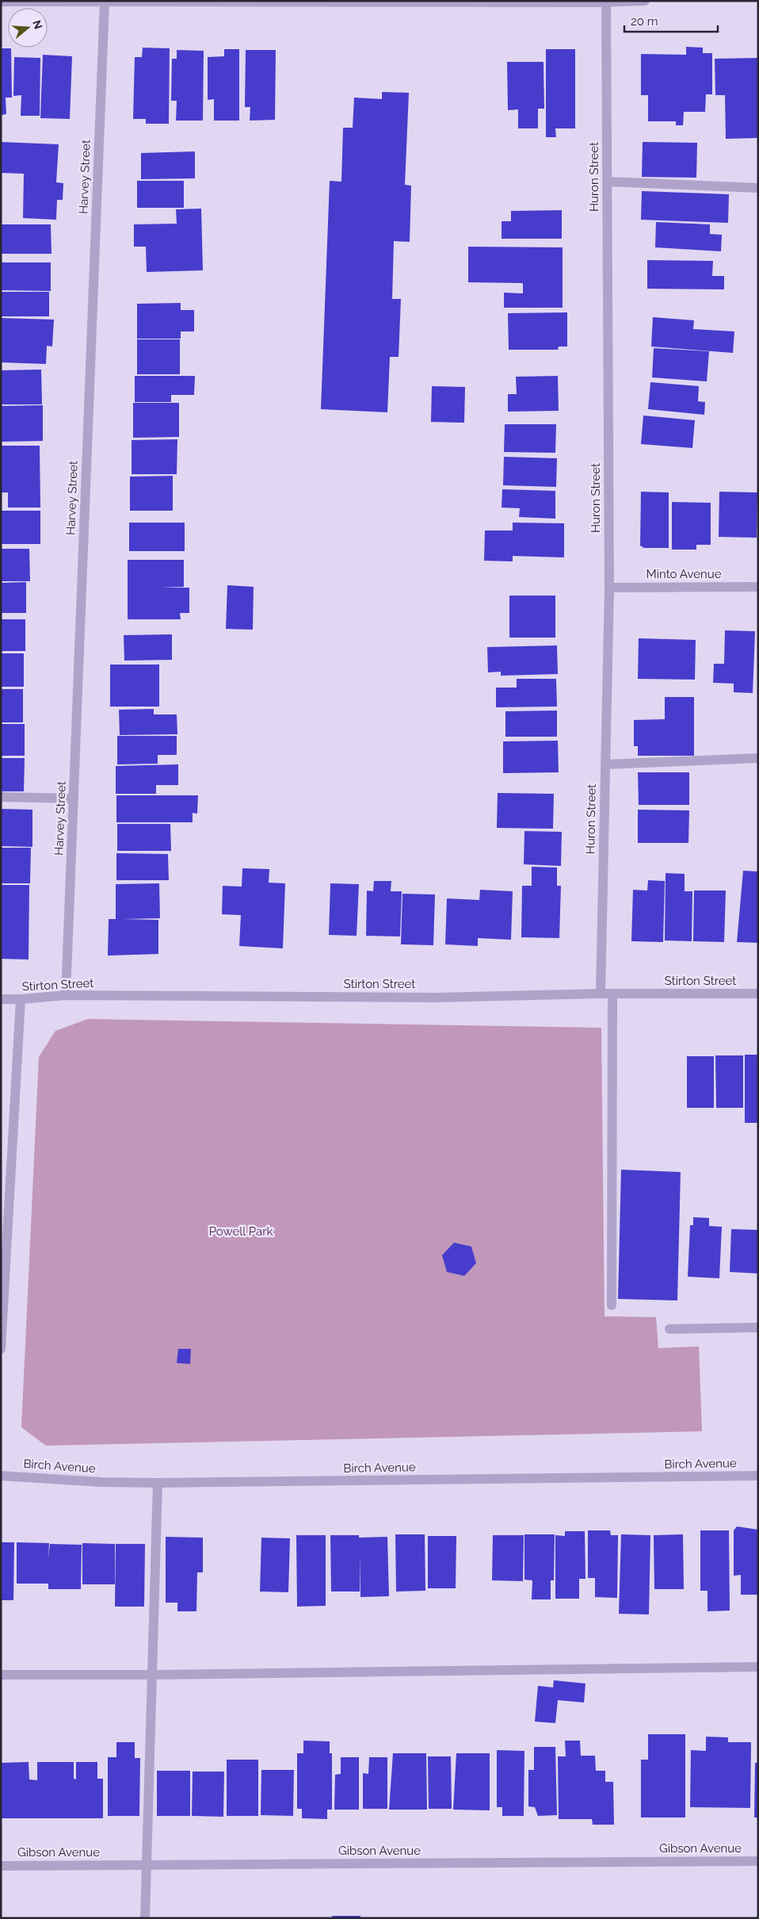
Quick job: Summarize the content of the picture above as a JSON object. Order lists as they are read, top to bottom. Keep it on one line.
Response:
{"streets":{"street":["Harvey Street","Huron Street","Minto Avenue","Stirton Street","Birch Avenue","Gibson Avenue"]},"crossings":[["Harvey Street","Stirton Street"],["Huron Street","Minto Avenue"],["Huron Street","Stirton Street"]],"parks":["Powell Park"],"scale_bar":"20 m","north":"right"}
